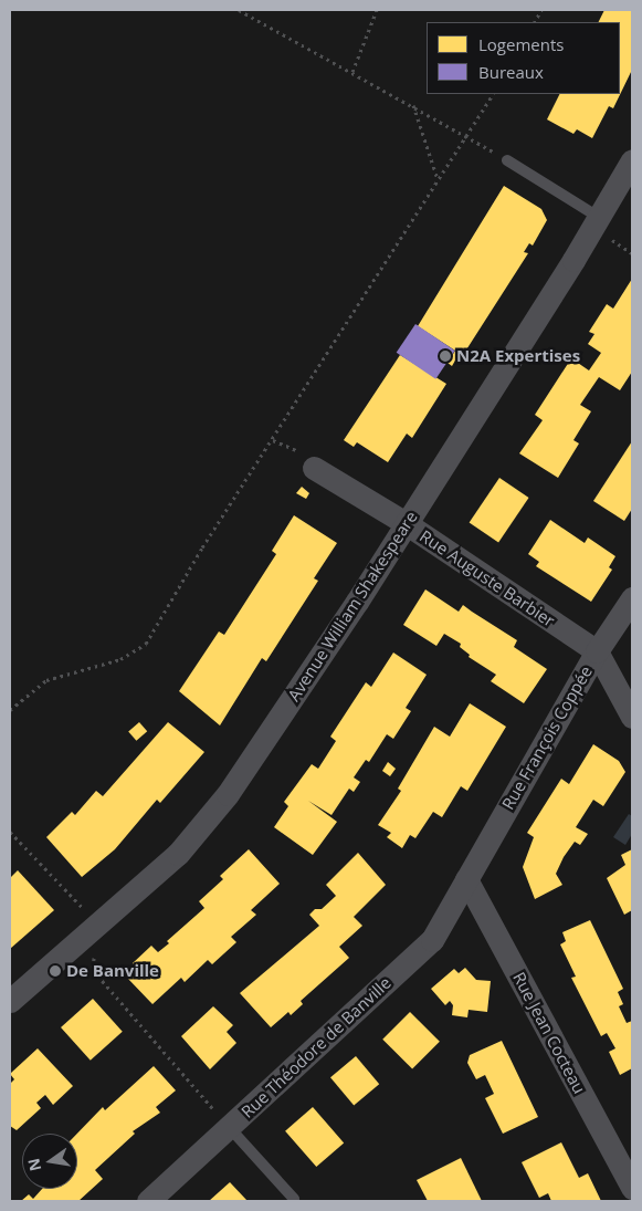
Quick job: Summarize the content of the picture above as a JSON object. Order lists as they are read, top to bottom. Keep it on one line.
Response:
{"streets":{"street":["Rue Auguste Barbier","Avenue William Shakespeare","Rue François Coppée","Rue Jean Cocteau","Rue Théodore de Banville"]},"crossings":[["Rue Auguste Barbier","Avenue William Shakespeare"],["Rue Auguste Barbier","Rue François Coppée"],["Rue François Coppée","Rue Jean Cocteau"],["Rue François Coppée","Rue Théodore de Banville"],["Rue Jean Cocteau","Rue Théodore de Banville"]],"places":["N2A Expertises","De Banville"],"legend":["Logements","Bureaux"],"north":"left"}
